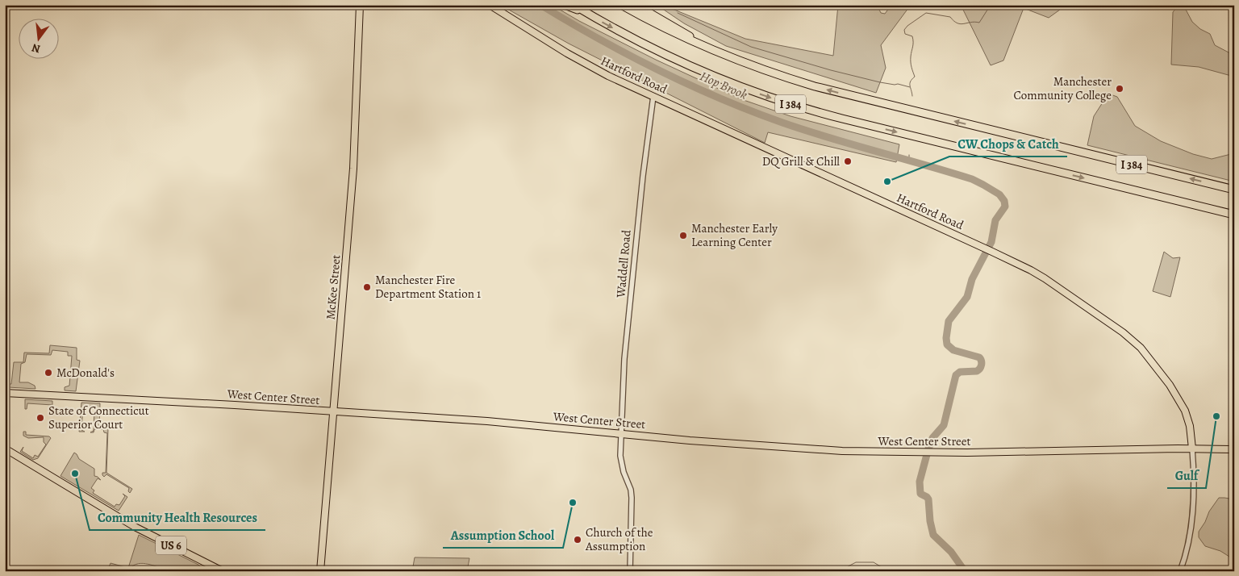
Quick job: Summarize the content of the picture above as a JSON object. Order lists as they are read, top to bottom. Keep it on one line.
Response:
{"streets":{"highway":["I 384"],"main road":["Hartford Road","McKee Street","West Center Street","US 6"],"street":["Waddell Road"]},"crossings":[["Hartford Road","Waddell Road"],["Hartford Road","West Center Street"],["Waddell Road","West Center Street"],["McKee Street","West Center Street"]],"water":["Hop Brook"],"places":["Manchester Community College","DQ Grill & Chill","CW Chops & Catch","Manchester Early Learning Center","Manchester Fire Department Station 1","McDonald's","Gulf","State of Connecticut Superior Court","Community Health Resources","Assumption School","Church of the Assumption"],"north":"bottom"}
